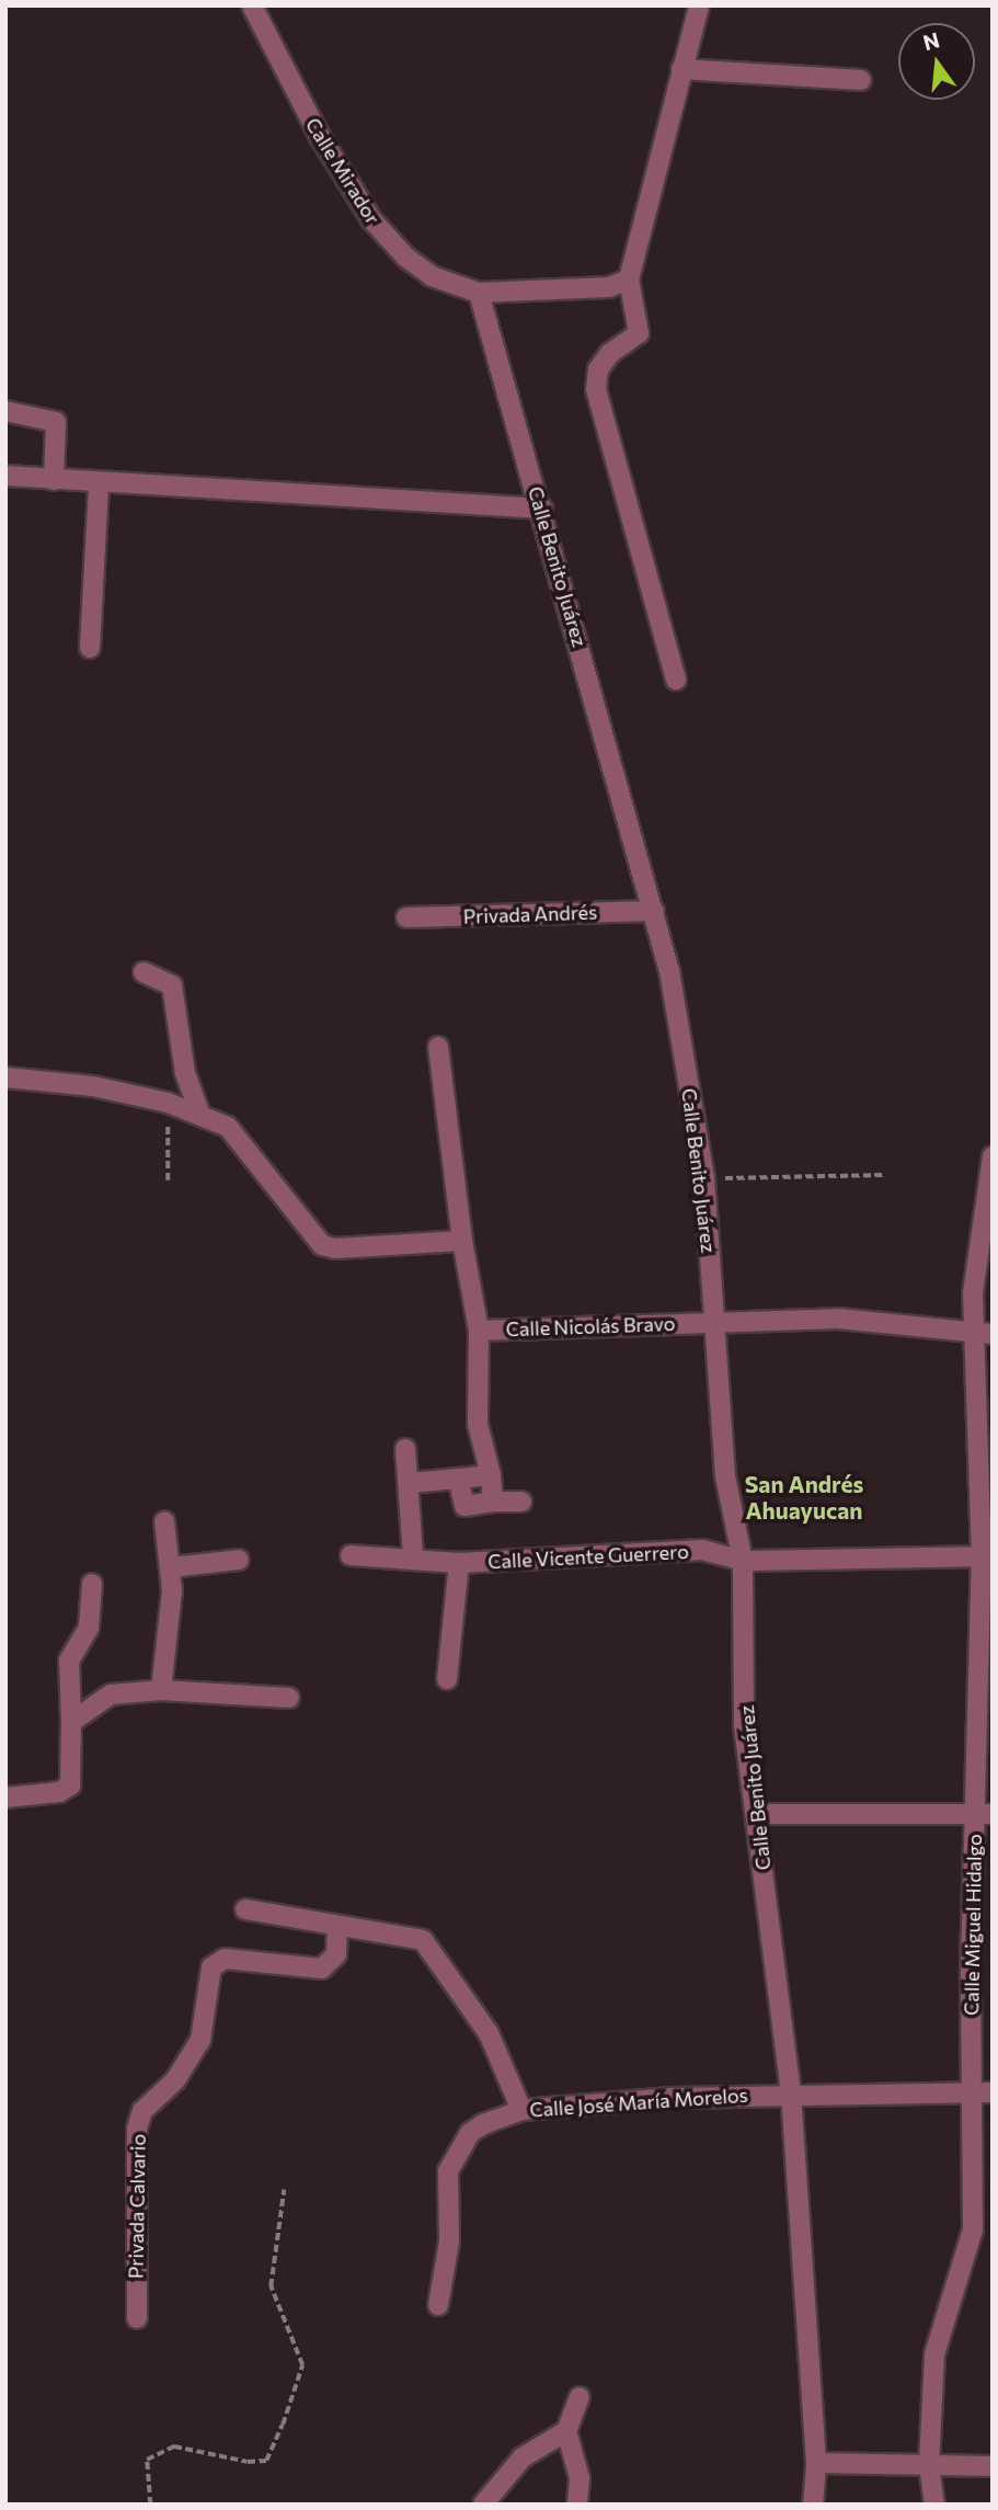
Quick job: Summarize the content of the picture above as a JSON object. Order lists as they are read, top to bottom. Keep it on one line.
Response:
{"streets":{"street":["Calle Mirador","Calle Benito Juárez","Privada Andrés","Calle Nicolás Bravo","Calle Vicente Guerrero","Calle Miguel Hidalgo","Calle José María Morelos","Privada Calvario"]},"crossings":[["Calle Mirador","Calle Benito Juárez"],["Calle Benito Juárez","Privada Andrés"],["Calle Benito Juárez","Calle Nicolás Bravo"],["Calle Benito Juárez","Calle Vicente Guerrero"],["Calle Benito Juárez","Calle José María Morelos"],["Calle Nicolás Bravo","Calle Miguel Hidalgo"],["Calle Vicente Guerrero","Calle Miguel Hidalgo"],["Calle Miguel Hidalgo","Calle José María Morelos"]],"districts":["San Andrés Ahuayucan"],"north":"top"}
